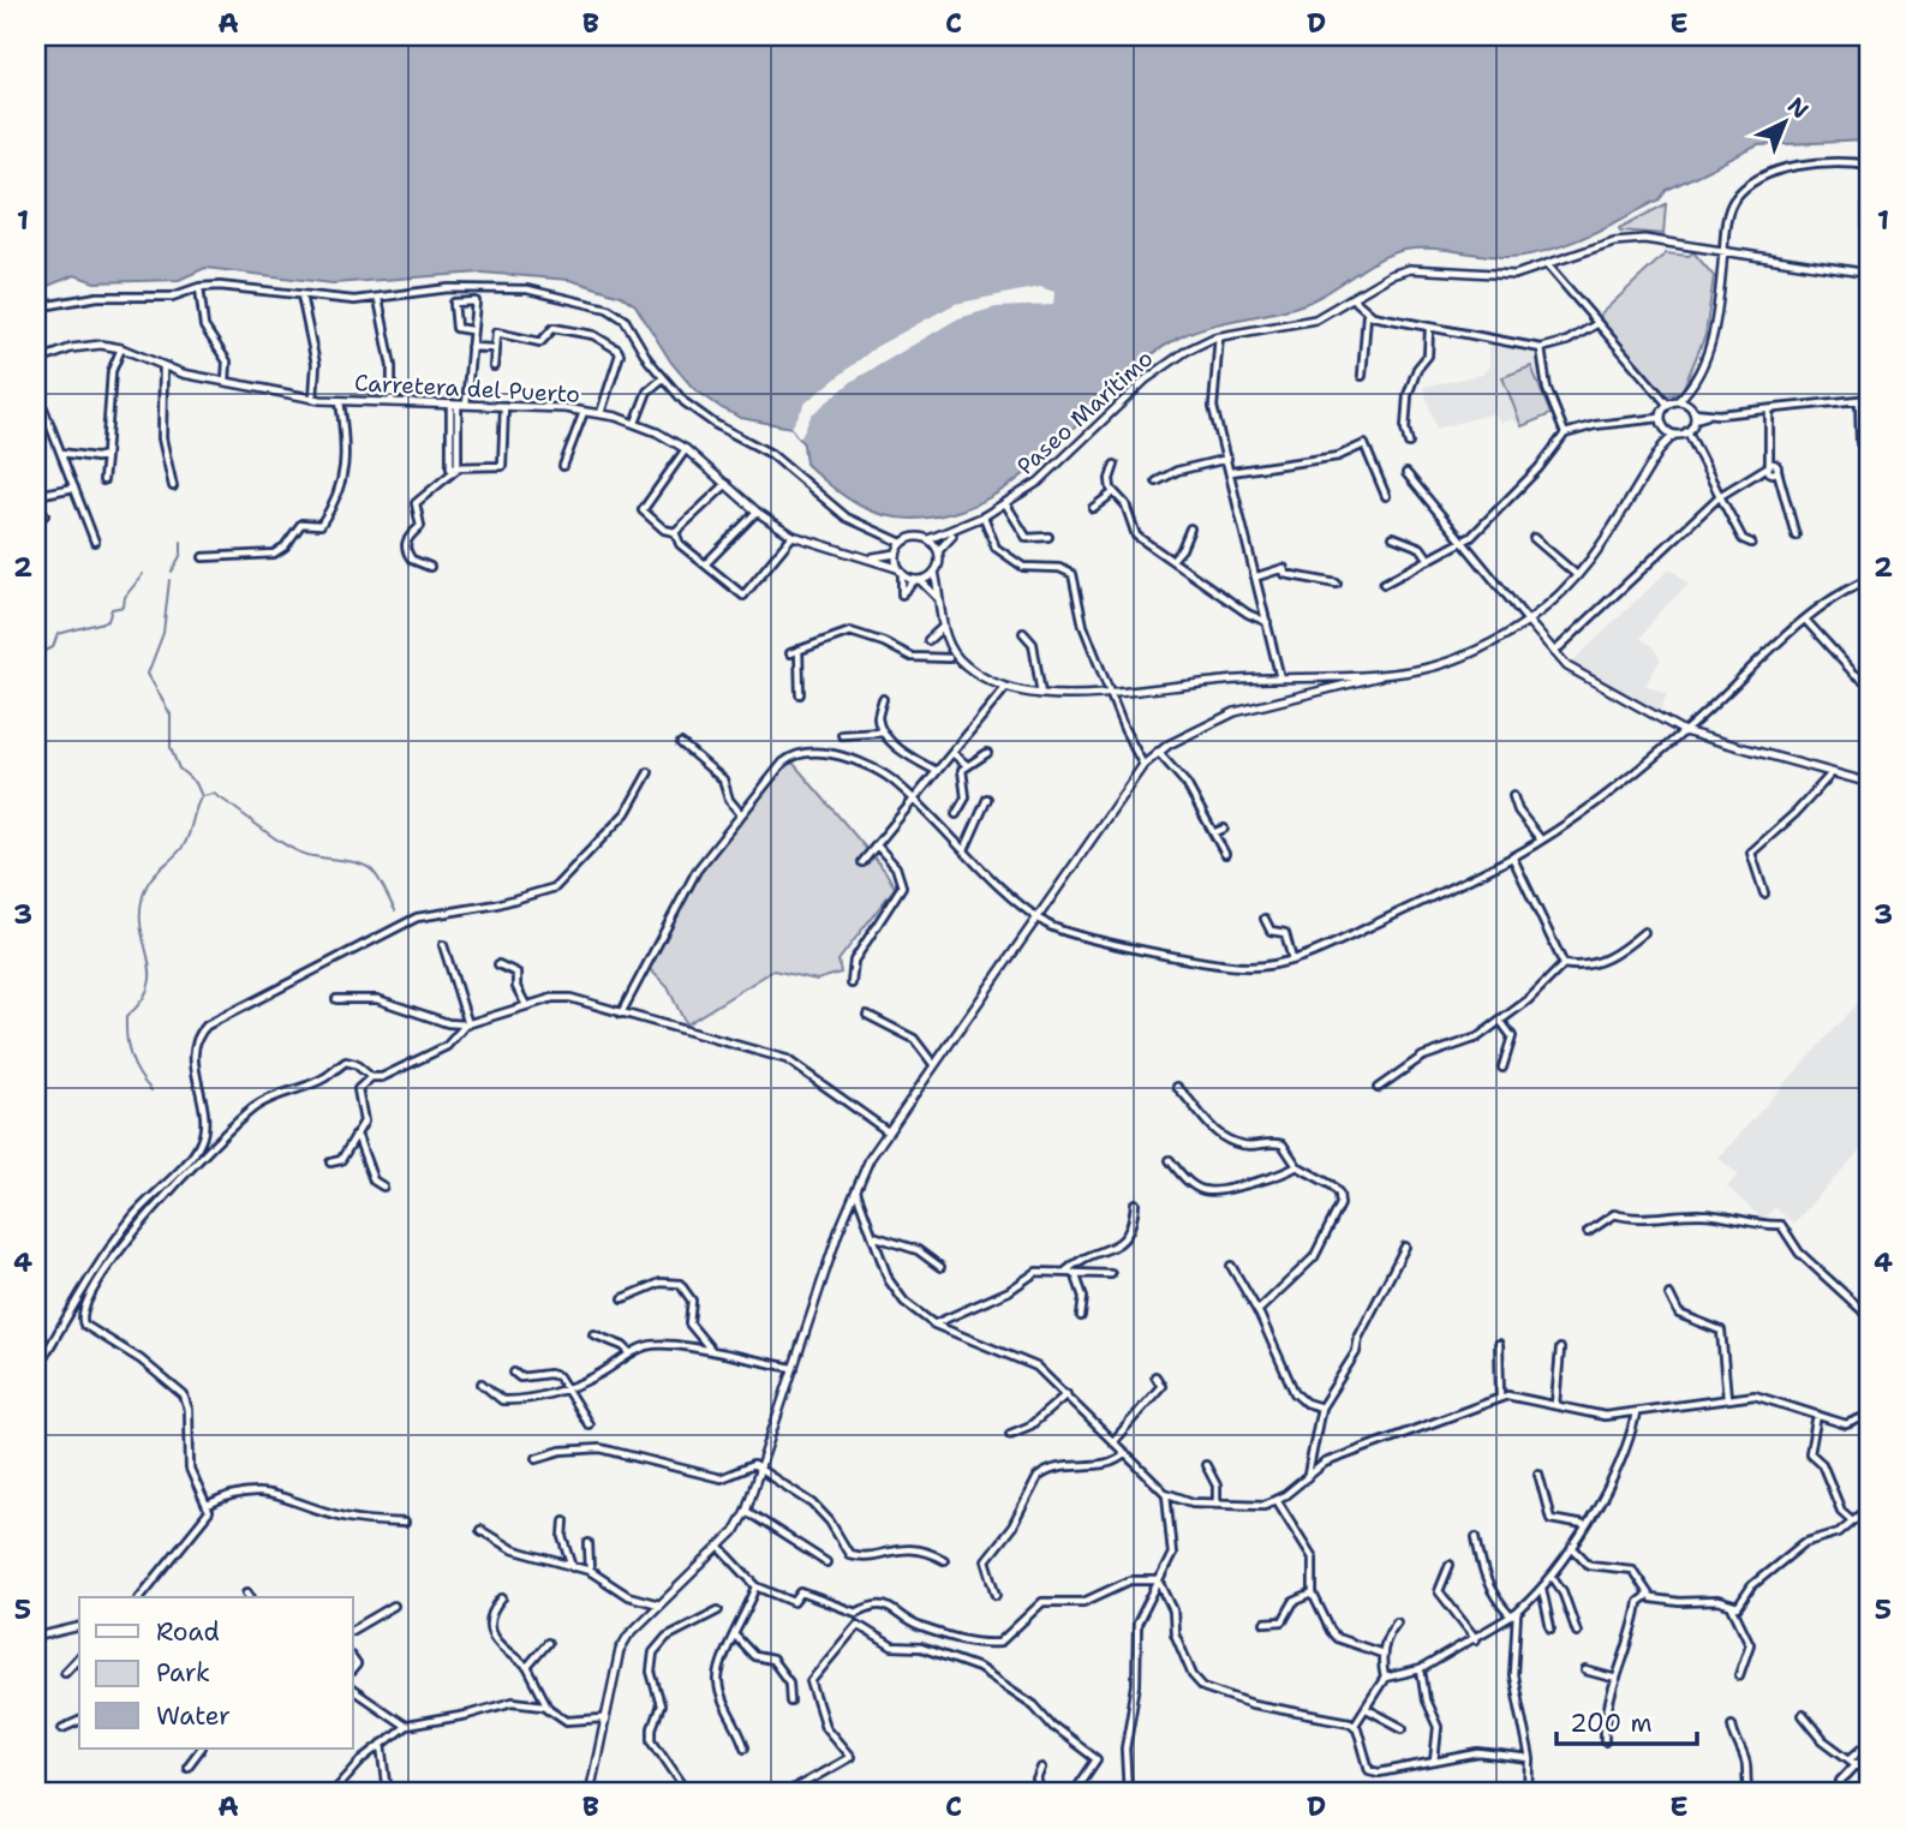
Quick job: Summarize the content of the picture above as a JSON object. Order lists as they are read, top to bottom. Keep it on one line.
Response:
{"streets":{"main road":["Carretera del Puerto","Paseo Marítimo"]},"crossings":[["Carretera del Puerto","Paseo Marítimo"]],"legend":["Road","Park","Water"],"scale_bar":"200 m","north":"top right","grid":{"columns":["A","B","C","D","E"],"rows":["1","2","3","4","5"]}}
